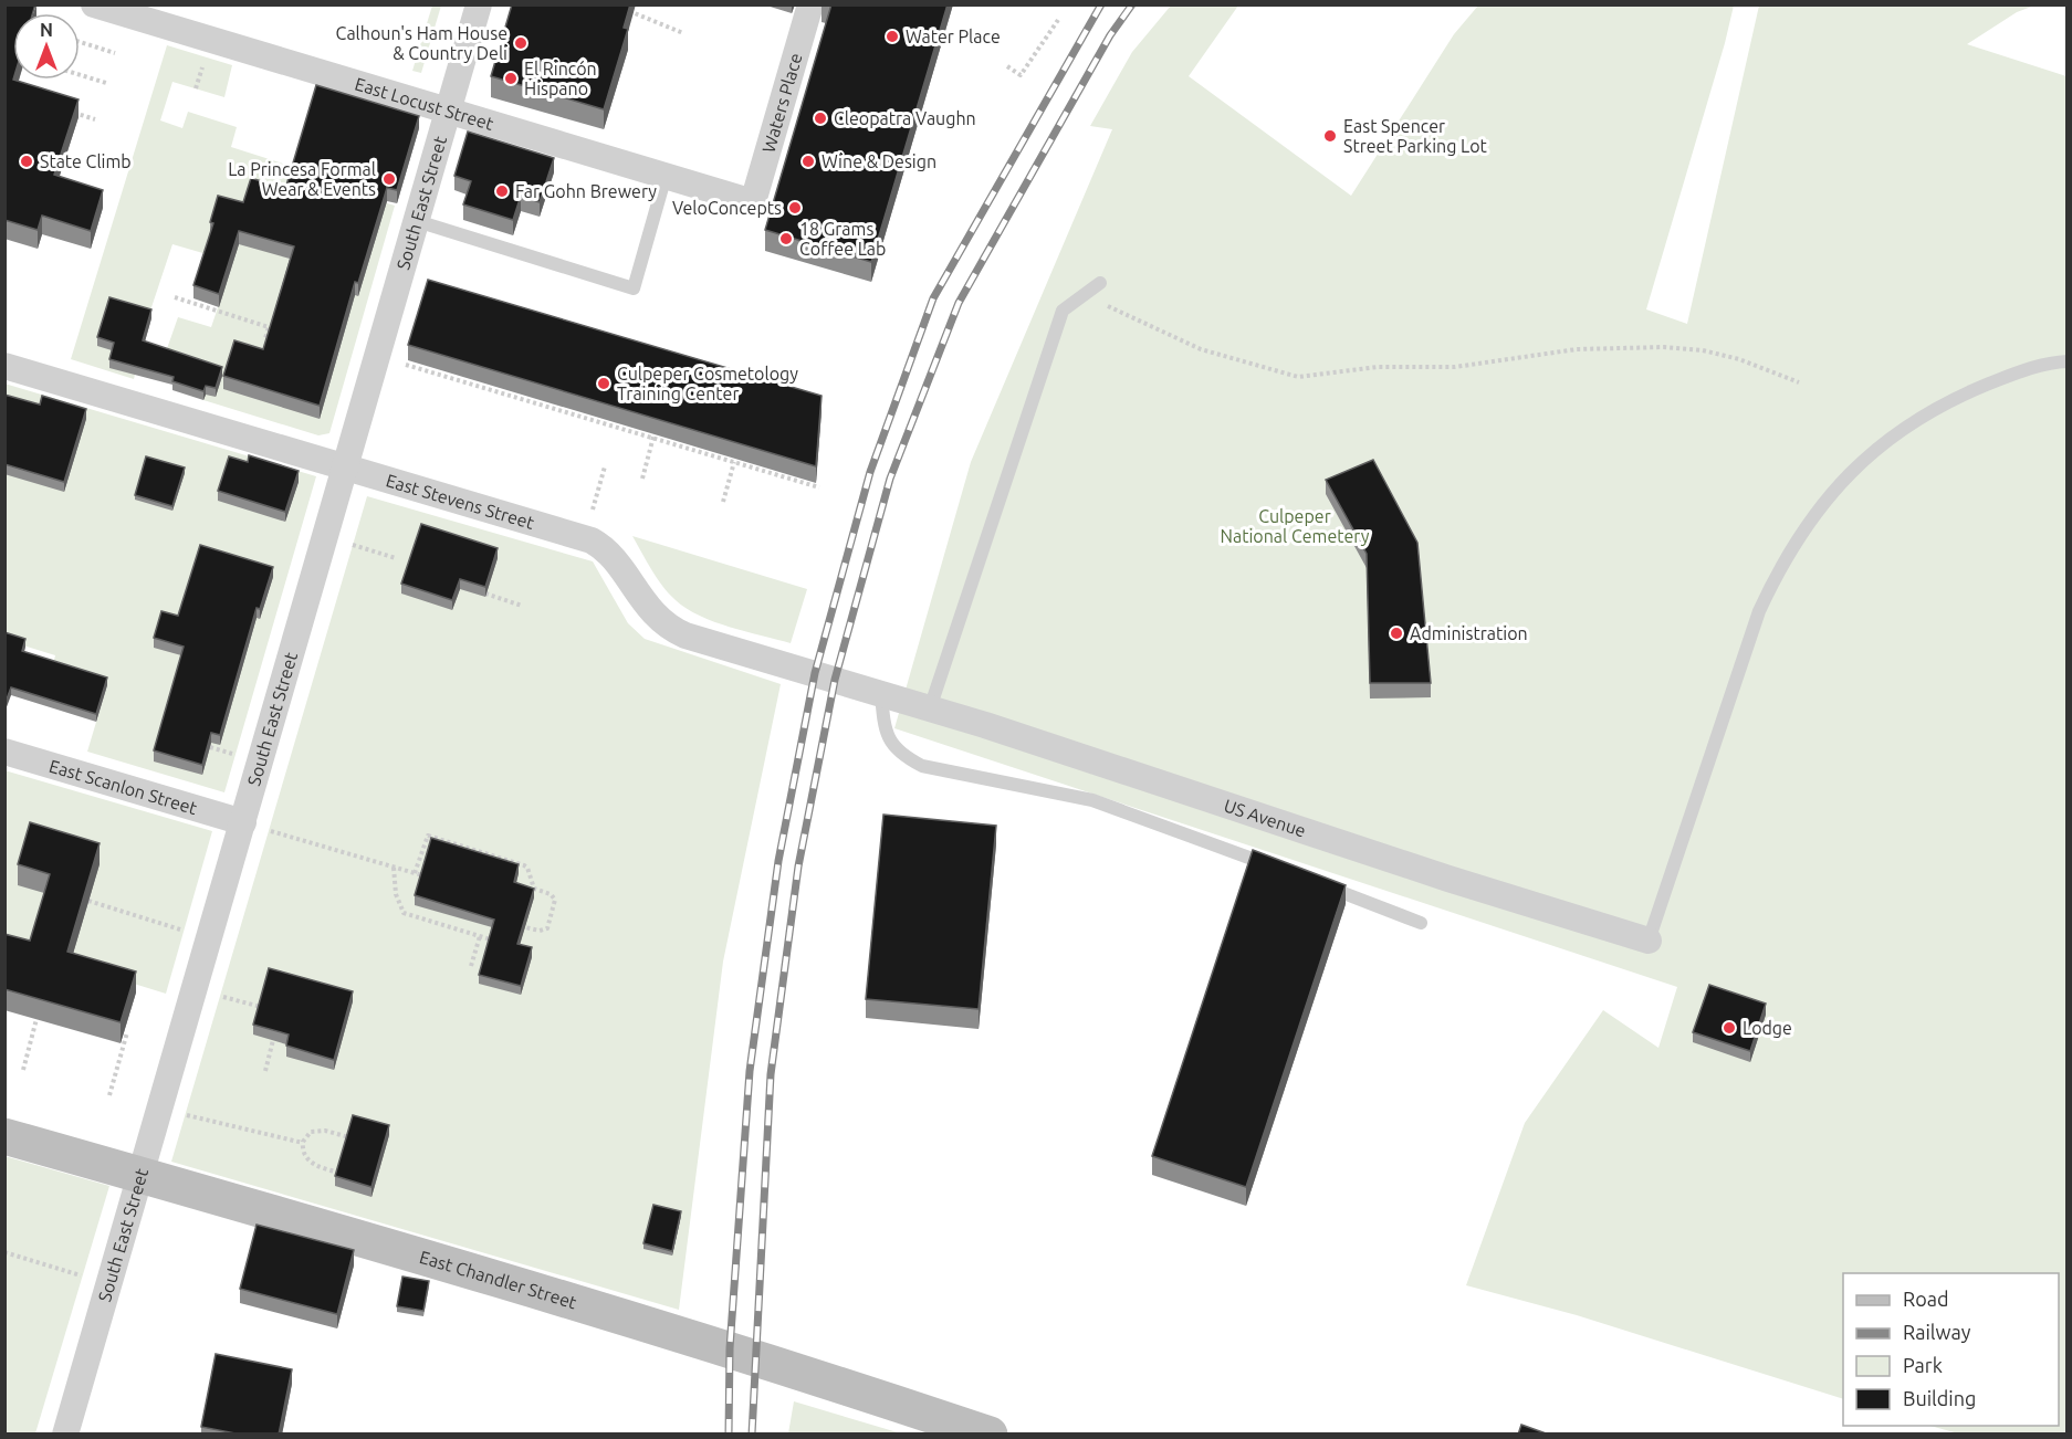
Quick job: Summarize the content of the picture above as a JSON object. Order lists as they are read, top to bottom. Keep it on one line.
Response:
{"streets":{"street":["East Locust Street","Waters Place","South East Street","East Stevens Street","East Scanlon Street","US Avenue","East Chandler Street"]},"crossings":[["East Locust Street","Waters Place"],["East Locust Street","South East Street"],["South East Street","East Stevens Street"],["South East Street","East Scanlon Street"],["South East Street","East Chandler Street"],["East Stevens Street","US Avenue"]],"parks":["Culpeper National Cemetery"],"places":["Water Place","Calhoun's Ham House & Country Deli","El Rincón Hispano","Cleopatra Vaughn","East Spencer Street Parking Lot","State Climb","Wine & Design","La Princesa Formal Wear & Events","Far Gohn Brewery","VeloConcepts","18 Grams Coffee Lab","Culpeper Cosmetology Training Center","Administration","Lodge"],"legend":["Road","Railway","Park","Building"],"north":"top"}
